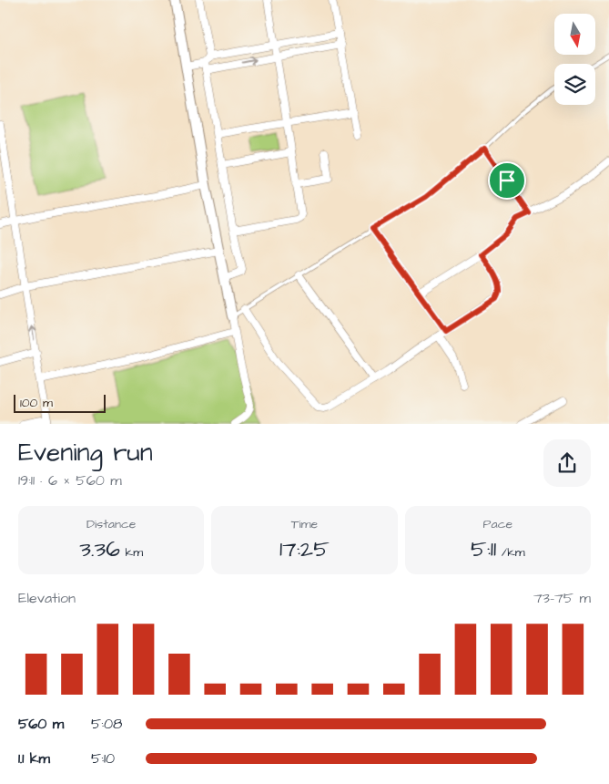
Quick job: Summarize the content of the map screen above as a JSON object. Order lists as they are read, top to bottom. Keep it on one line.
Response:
{"scale_bar":"100 m","north":"bottom","page":{"scale":"100 m","heading":["Evening run","19:11 · 6 × 560 m"],"stats":[["Distance","3.36 km"],["Time","17:25"],["Pace","5:11 /km"]],"chart":["Elevation","73–75 m"],"list":[{"name":"560 m","note":"5:08"},{"name":"1.1 km","note":"5:10"}]}}
